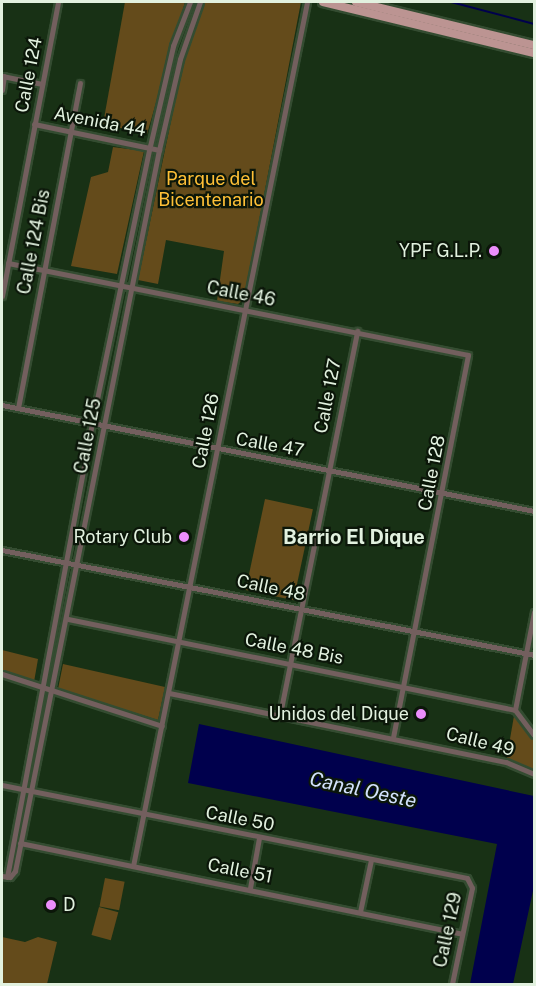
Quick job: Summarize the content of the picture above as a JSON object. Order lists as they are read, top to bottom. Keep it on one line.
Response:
{"streets":{"street":["Calle 124","Avenida 44","Calle 124 Bis","Calle 46","Calle 127","Calle 126","Calle 125","Calle 47","Calle 128","Calle 48","Calle 48 Bis","Calle 49","Calle 50","Calle 51","Calle 129"]},"crossings":[["Calle 124","Avenida 44"],["Calle 124","Calle 46"],["Avenida 44","Calle 124 Bis"],["Avenida 44","Calle 125"],["Calle 124 Bis","Calle 46"],["Calle 124 Bis","Calle 47"],["Calle 46","Calle 127"],["Calle 46","Calle 126"],["Calle 46","Calle 125"],["Calle 46","Calle 128"],["Calle 127","Calle 47"],["Calle 127","Calle 48"],["Calle 127","Calle 48 Bis"],["Calle 127","Calle 49"],["Calle 126","Calle 47"],["Calle 126","Calle 48"],["Calle 126","Calle 48 Bis"],["Calle 126","Calle 49"],["Calle 126","Calle 50"],["Calle 126","Calle 51"],["Calle 125","Calle 47"],["Calle 125","Calle 48"],["Calle 125","Calle 48 Bis"],["Calle 125","Calle 50"],["Calle 125","Calle 51"],["Calle 47","Calle 128"],["Calle 128","Calle 48"],["Calle 128","Calle 48 Bis"],["Calle 128","Calle 49"],["Calle 50","Calle 129"],["Calle 51","Calle 129"]],"districts":["Barrio El Dique"],"water":["Canal Oeste"],"parks":["Parque del Bicentenario"],"places":["YPF G.L.P.","Rotary Club","Unidos del Dique","D"]}
